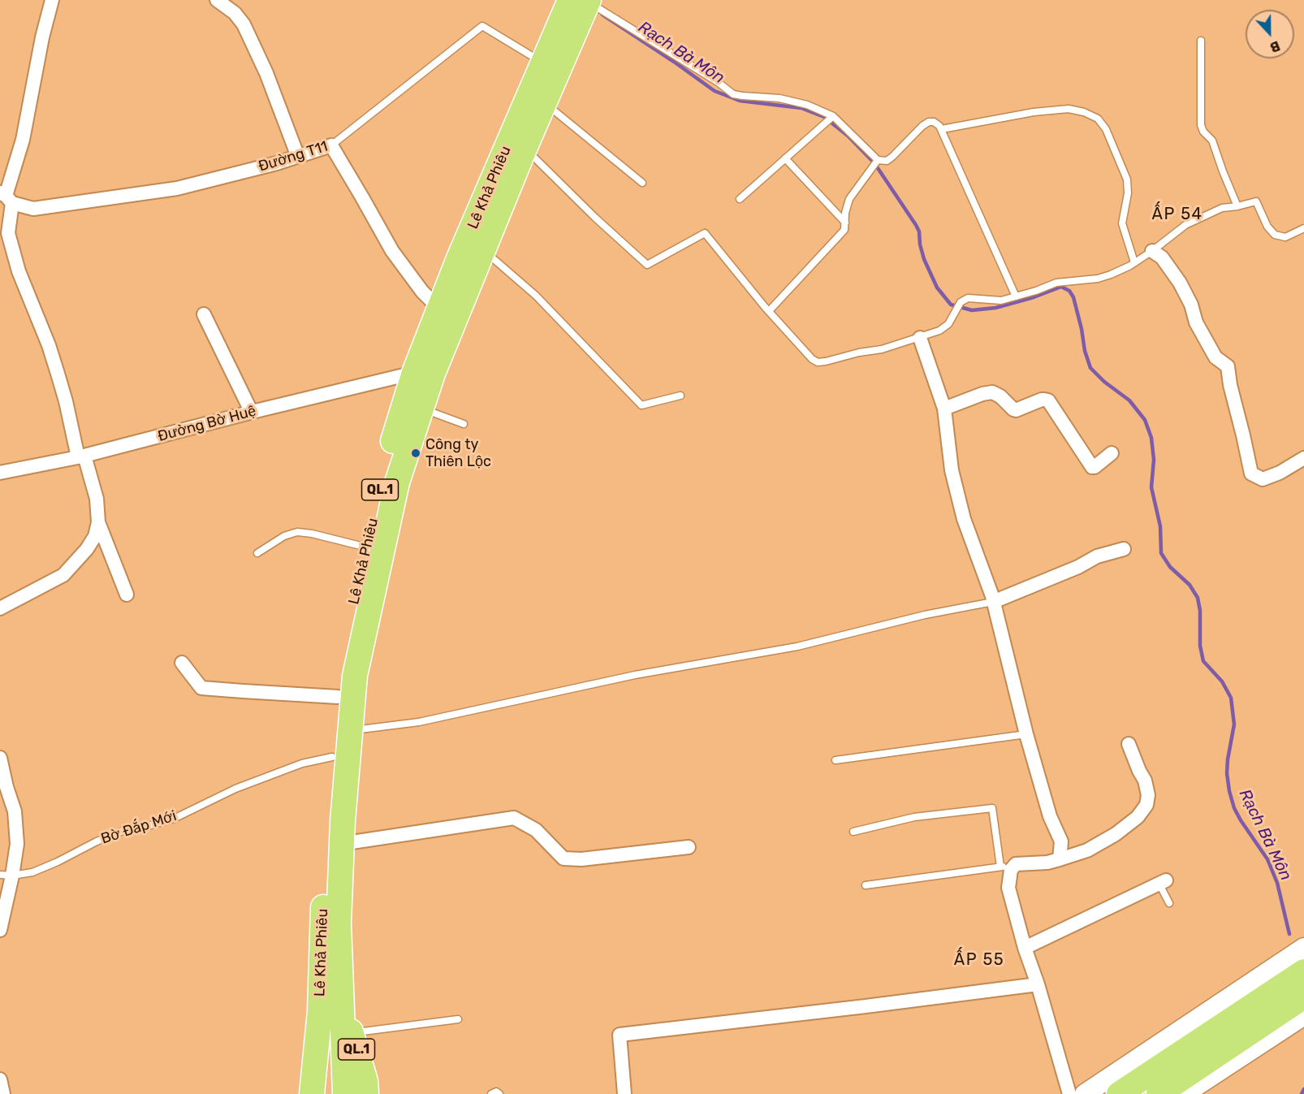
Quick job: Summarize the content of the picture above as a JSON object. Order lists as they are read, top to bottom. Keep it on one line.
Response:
{"streets":{"highway":["Lê Khả Phiêu","QL.1"],"street":["Đường T11","Đường Bờ Huệ"],"lane":["Bờ Đắp Mới"]},"crossings":[["Đường T11","Lê Khả Phiêu"],["Lê Khả Phiêu","Đường Bờ Huệ"],["Lê Khả Phiêu","Bờ Đắp Mới"]],"districts":["ẤP 54","ẤP 55"],"water":["Rạch Bà Môn"],"places":["Công ty Thiên Lộc"],"north":"bottom"}
